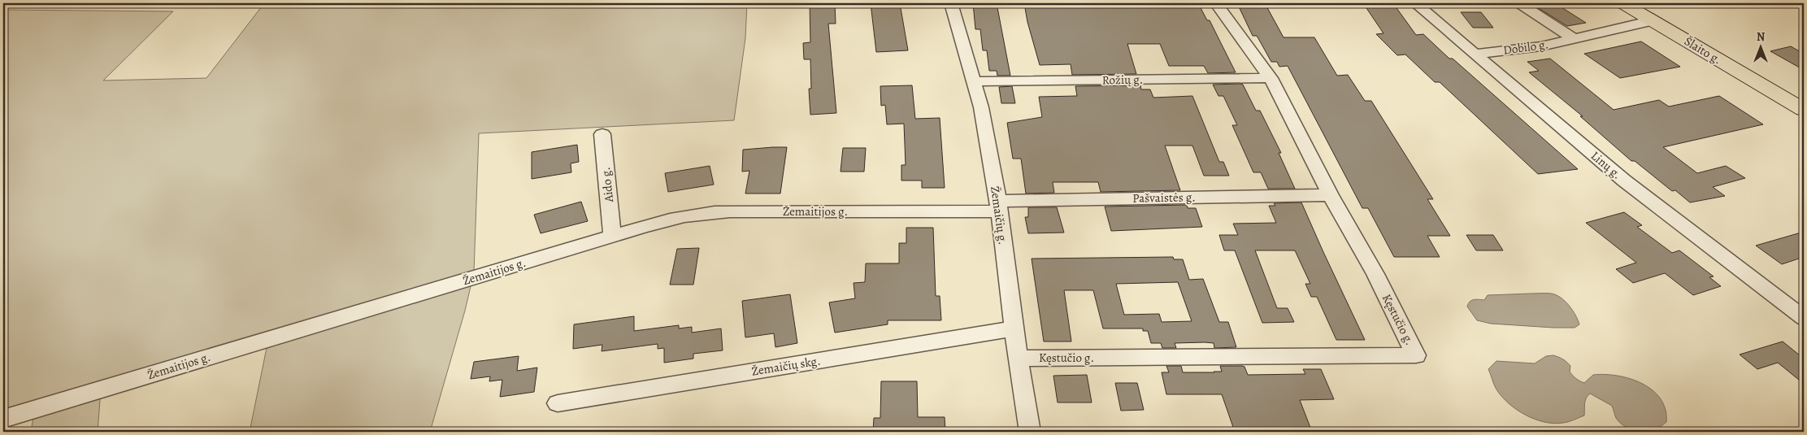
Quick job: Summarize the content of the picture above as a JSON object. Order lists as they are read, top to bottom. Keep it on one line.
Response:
{"streets":{"main road":["Šlaito g."],"street":["Dobilo g.","Rožių g.","Linų g.","Aido g.","Pašvaistės g.","Žemaitijos g.","Žemaičių g.","Kęstučio g.","Žemaičių skg."]},"crossings":[["Dobilo g.","Šlaito g."],["Dobilo g.","Linų g."],["Rožių g.","Žemaičių g."],["Rožių g.","Kęstučio g."],["Aido g.","Žemaitijos g."],["Pašvaistės g.","Žemaitijos g."],["Pašvaistės g.","Žemaičių g."],["Pašvaistės g.","Kęstučio g."],["Žemaitijos g.","Žemaičių g."],["Žemaičių g.","Kęstučio g."],["Žemaičių g.","Žemaičių skg."]],"north":"top"}
